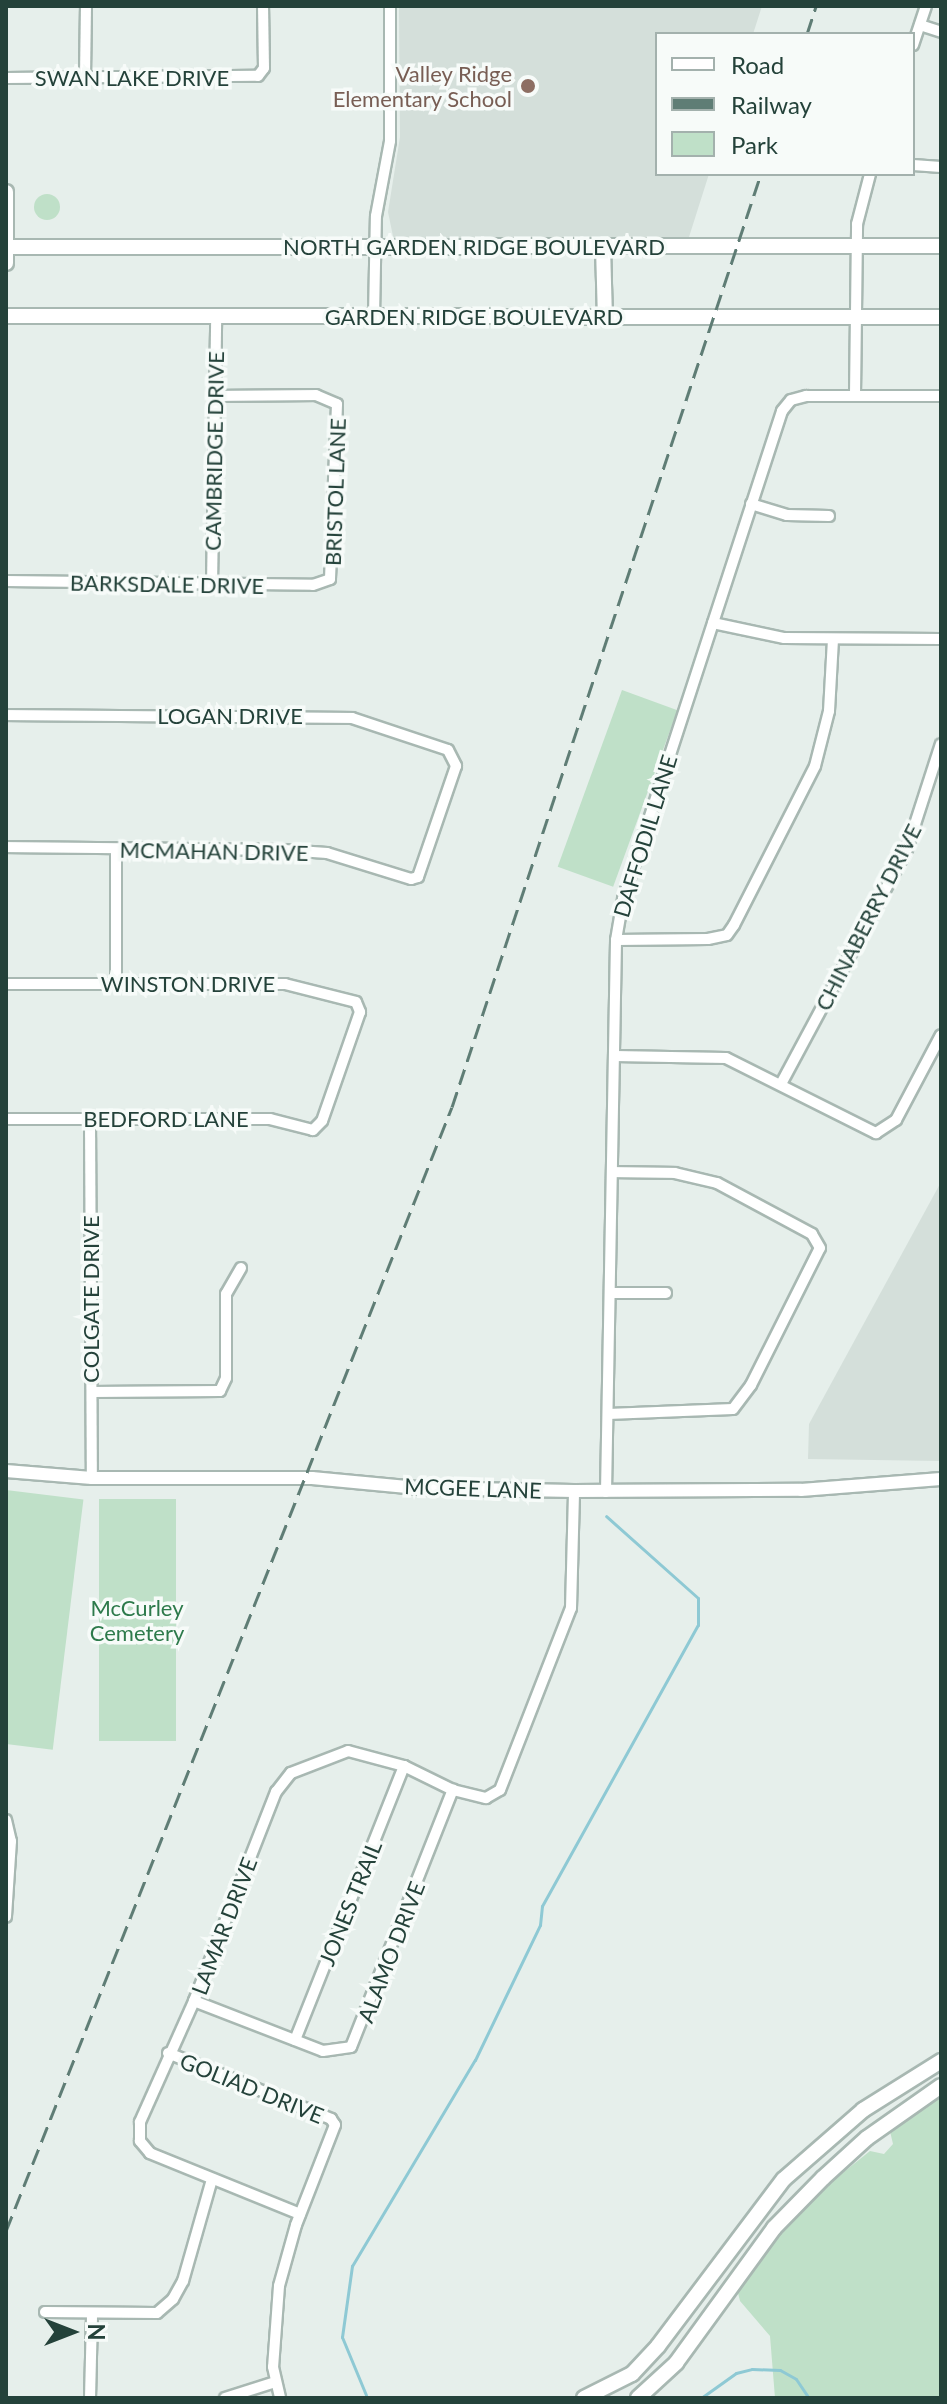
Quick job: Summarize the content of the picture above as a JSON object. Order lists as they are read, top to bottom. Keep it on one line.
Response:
{"streets":{"main road":["NORTH GARDEN RIDGE BOULEVARD","GARDEN RIDGE BOULEVARD"],"street":["SWAN LAKE DRIVE","CAMBRIDGE DRIVE","BRISTOL LANE","BARKSDALE DRIVE","LOGAN DRIVE","DAFFODIL LANE","MCMAHAN DRIVE","CHINABERRY DRIVE","WINSTON DRIVE","BEDFORD LANE","COLGATE DRIVE","MCGEE LANE","JONES TRAIL","LAMAR DRIVE","ALAMO DRIVE","GOLIAD DRIVE"]},"crossings":[["GARDEN RIDGE BOULEVARD","CAMBRIDGE DRIVE"],["CAMBRIDGE DRIVE","BRISTOL LANE"],["CAMBRIDGE DRIVE","BARKSDALE DRIVE"],["BRISTOL LANE","BARKSDALE DRIVE"],["LOGAN DRIVE","MCMAHAN DRIVE"],["DAFFODIL LANE","MCGEE LANE"],["WINSTON DRIVE","BEDFORD LANE"],["BEDFORD LANE","COLGATE DRIVE"],["COLGATE DRIVE","MCGEE LANE"],["MCGEE LANE","LAMAR DRIVE"],["JONES TRAIL","LAMAR DRIVE"],["JONES TRAIL","ALAMO DRIVE"],["LAMAR DRIVE","ALAMO DRIVE"],["LAMAR DRIVE","GOLIAD DRIVE"]],"parks":["McCurley Cemetery"],"places":["Valley Ridge Elementary School"],"legend":["Road","Railway","Park"],"north":"right"}
